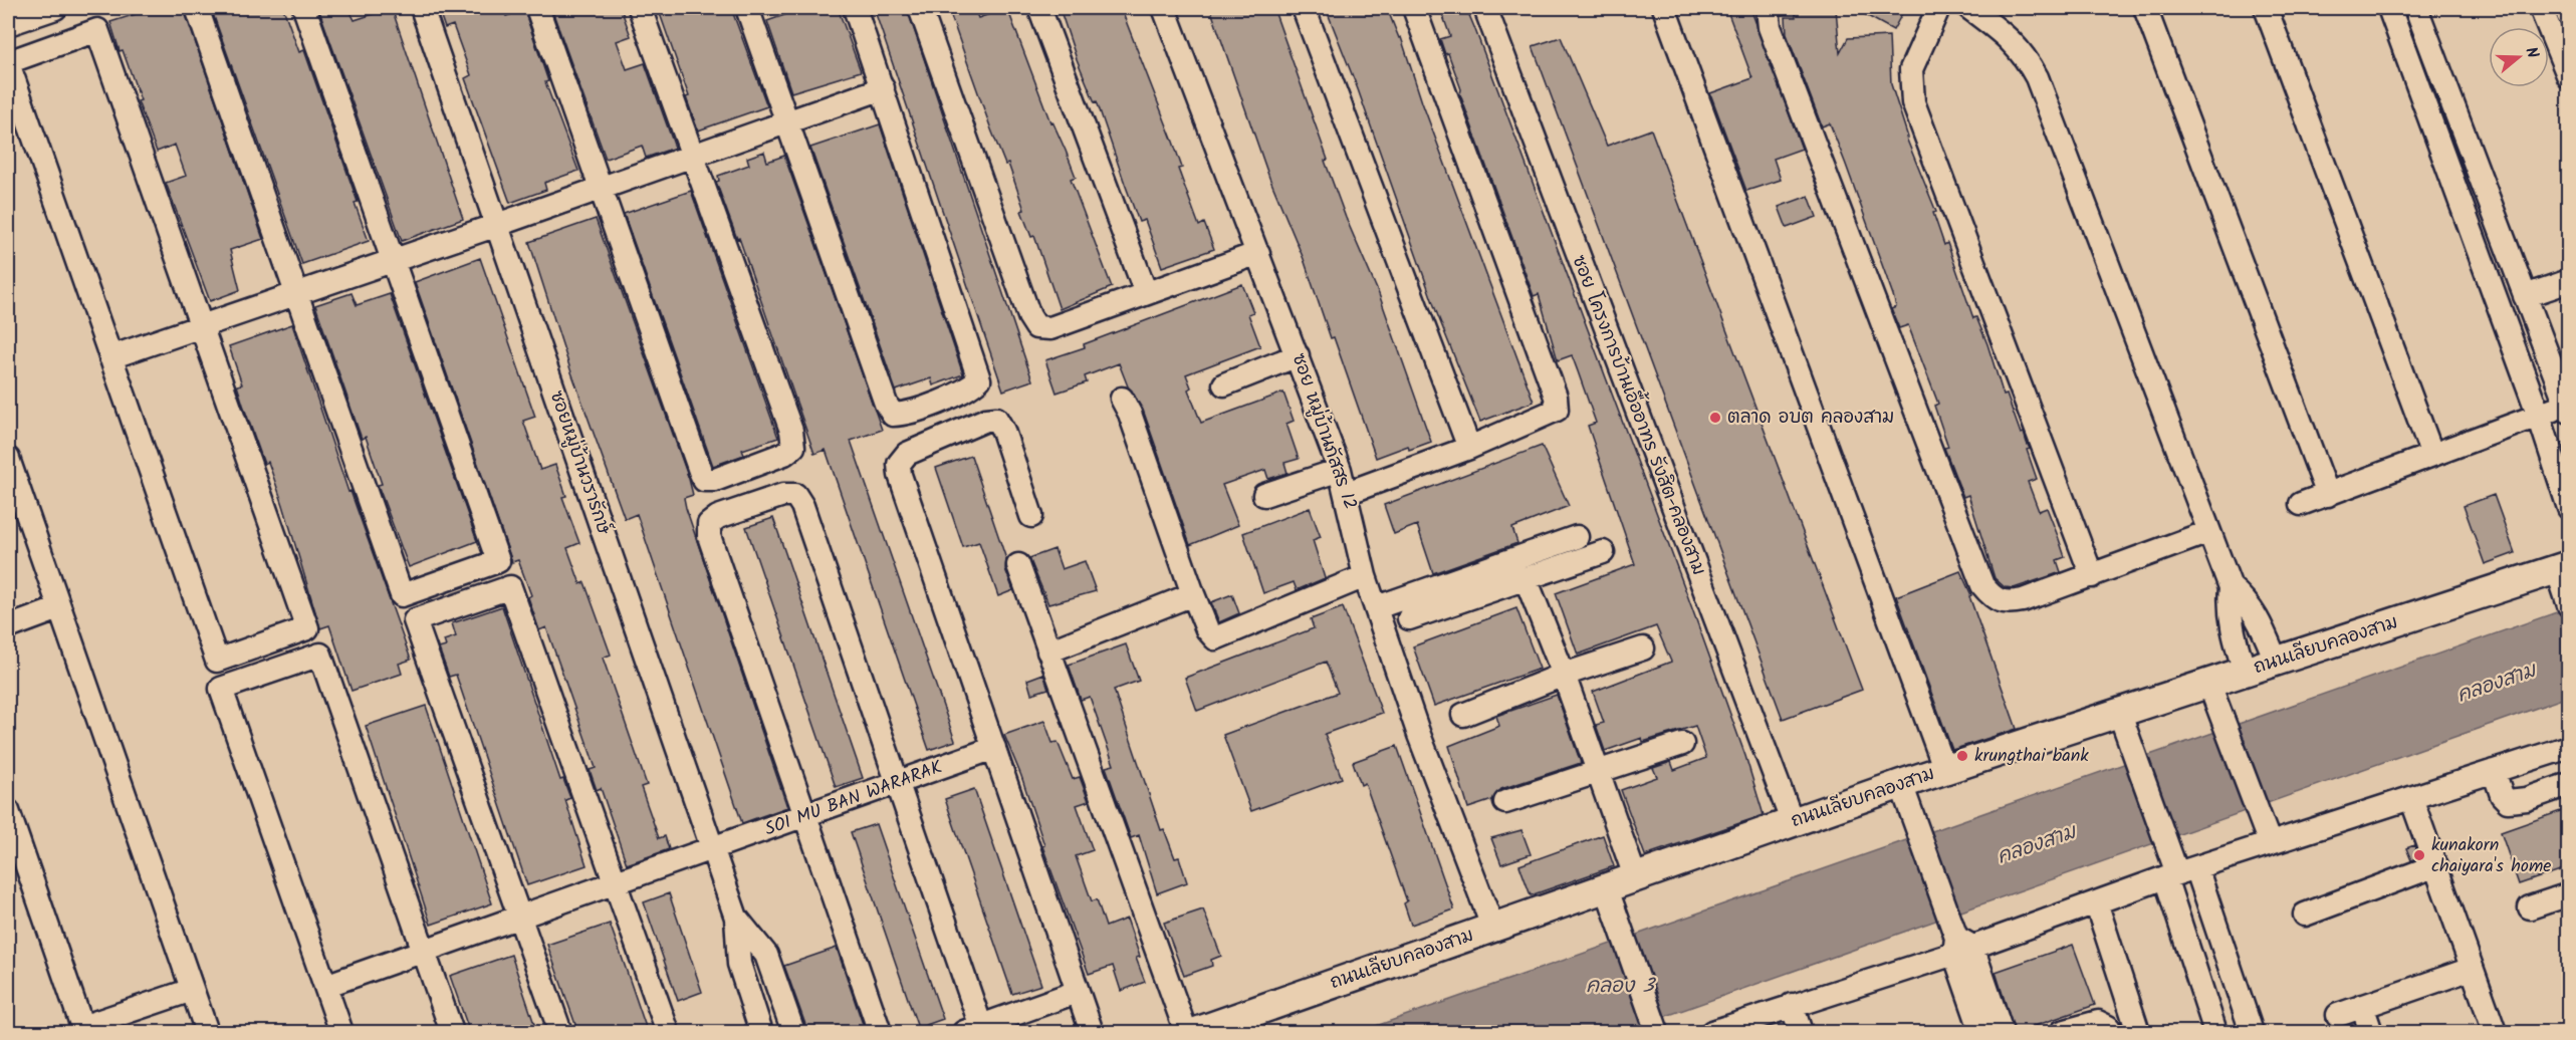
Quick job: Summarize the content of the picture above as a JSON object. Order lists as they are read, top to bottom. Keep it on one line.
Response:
{"streets":{"main road":["ถนนเลียบคลองสาม"],"street":["ซอย โครงการบ้านเอื้ออาทร รังสิต-คลองสาม","ซอย หมู่บ้านภัสสร 12","ซอยหมู่บ้านวรารักษ์","SOI MU BAN WARARAK"]},"crossings":[["ซอย โครงการบ้านเอื้ออาทร รังสิต-คลองสาม","ถนนเลียบคลองสาม"],["ซอย หมู่บ้านภัสสร 12","ถนนเลียบคลองสาม"],["ซอยหมู่บ้านวรารักษ์","SOI MU BAN WARARAK"]],"water":["คลองสาม","คลอง 3"],"places":["ตลาด อบต คลองสาม","krungthai bank","kunakorn chaiyara's home"],"north":"right"}
